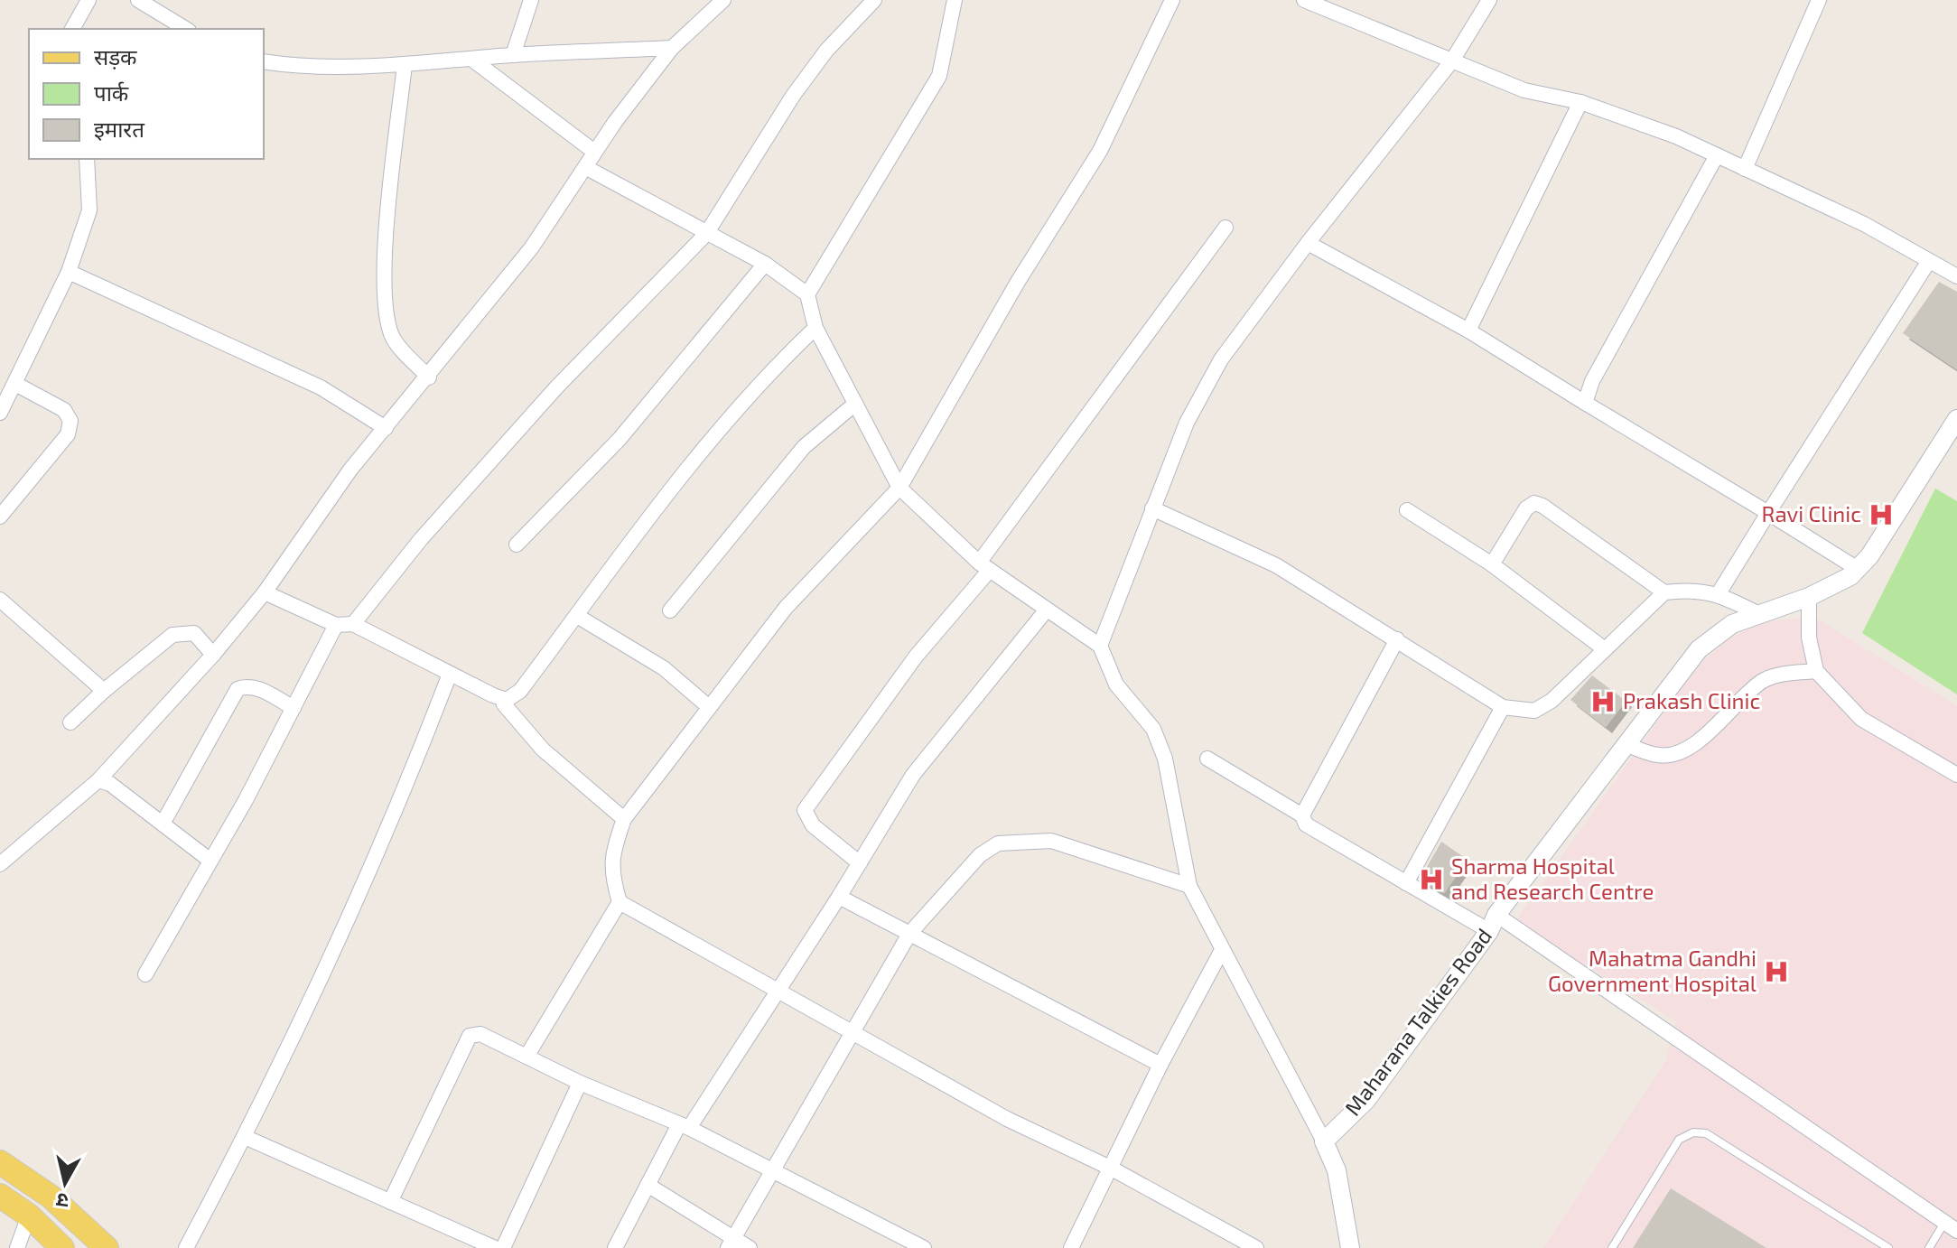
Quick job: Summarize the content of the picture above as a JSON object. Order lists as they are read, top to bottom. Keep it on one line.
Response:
{"streets":{"street":["Maharana Talkies Road"]},"places":{"hospital":["Ravi Clinic","Prakash Clinic","Sharma Hospital and Research Centre","Mahatma Gandhi Government Hospital"]},"legend":["सड़क","पार्क","इमारत"],"north":"bottom"}
